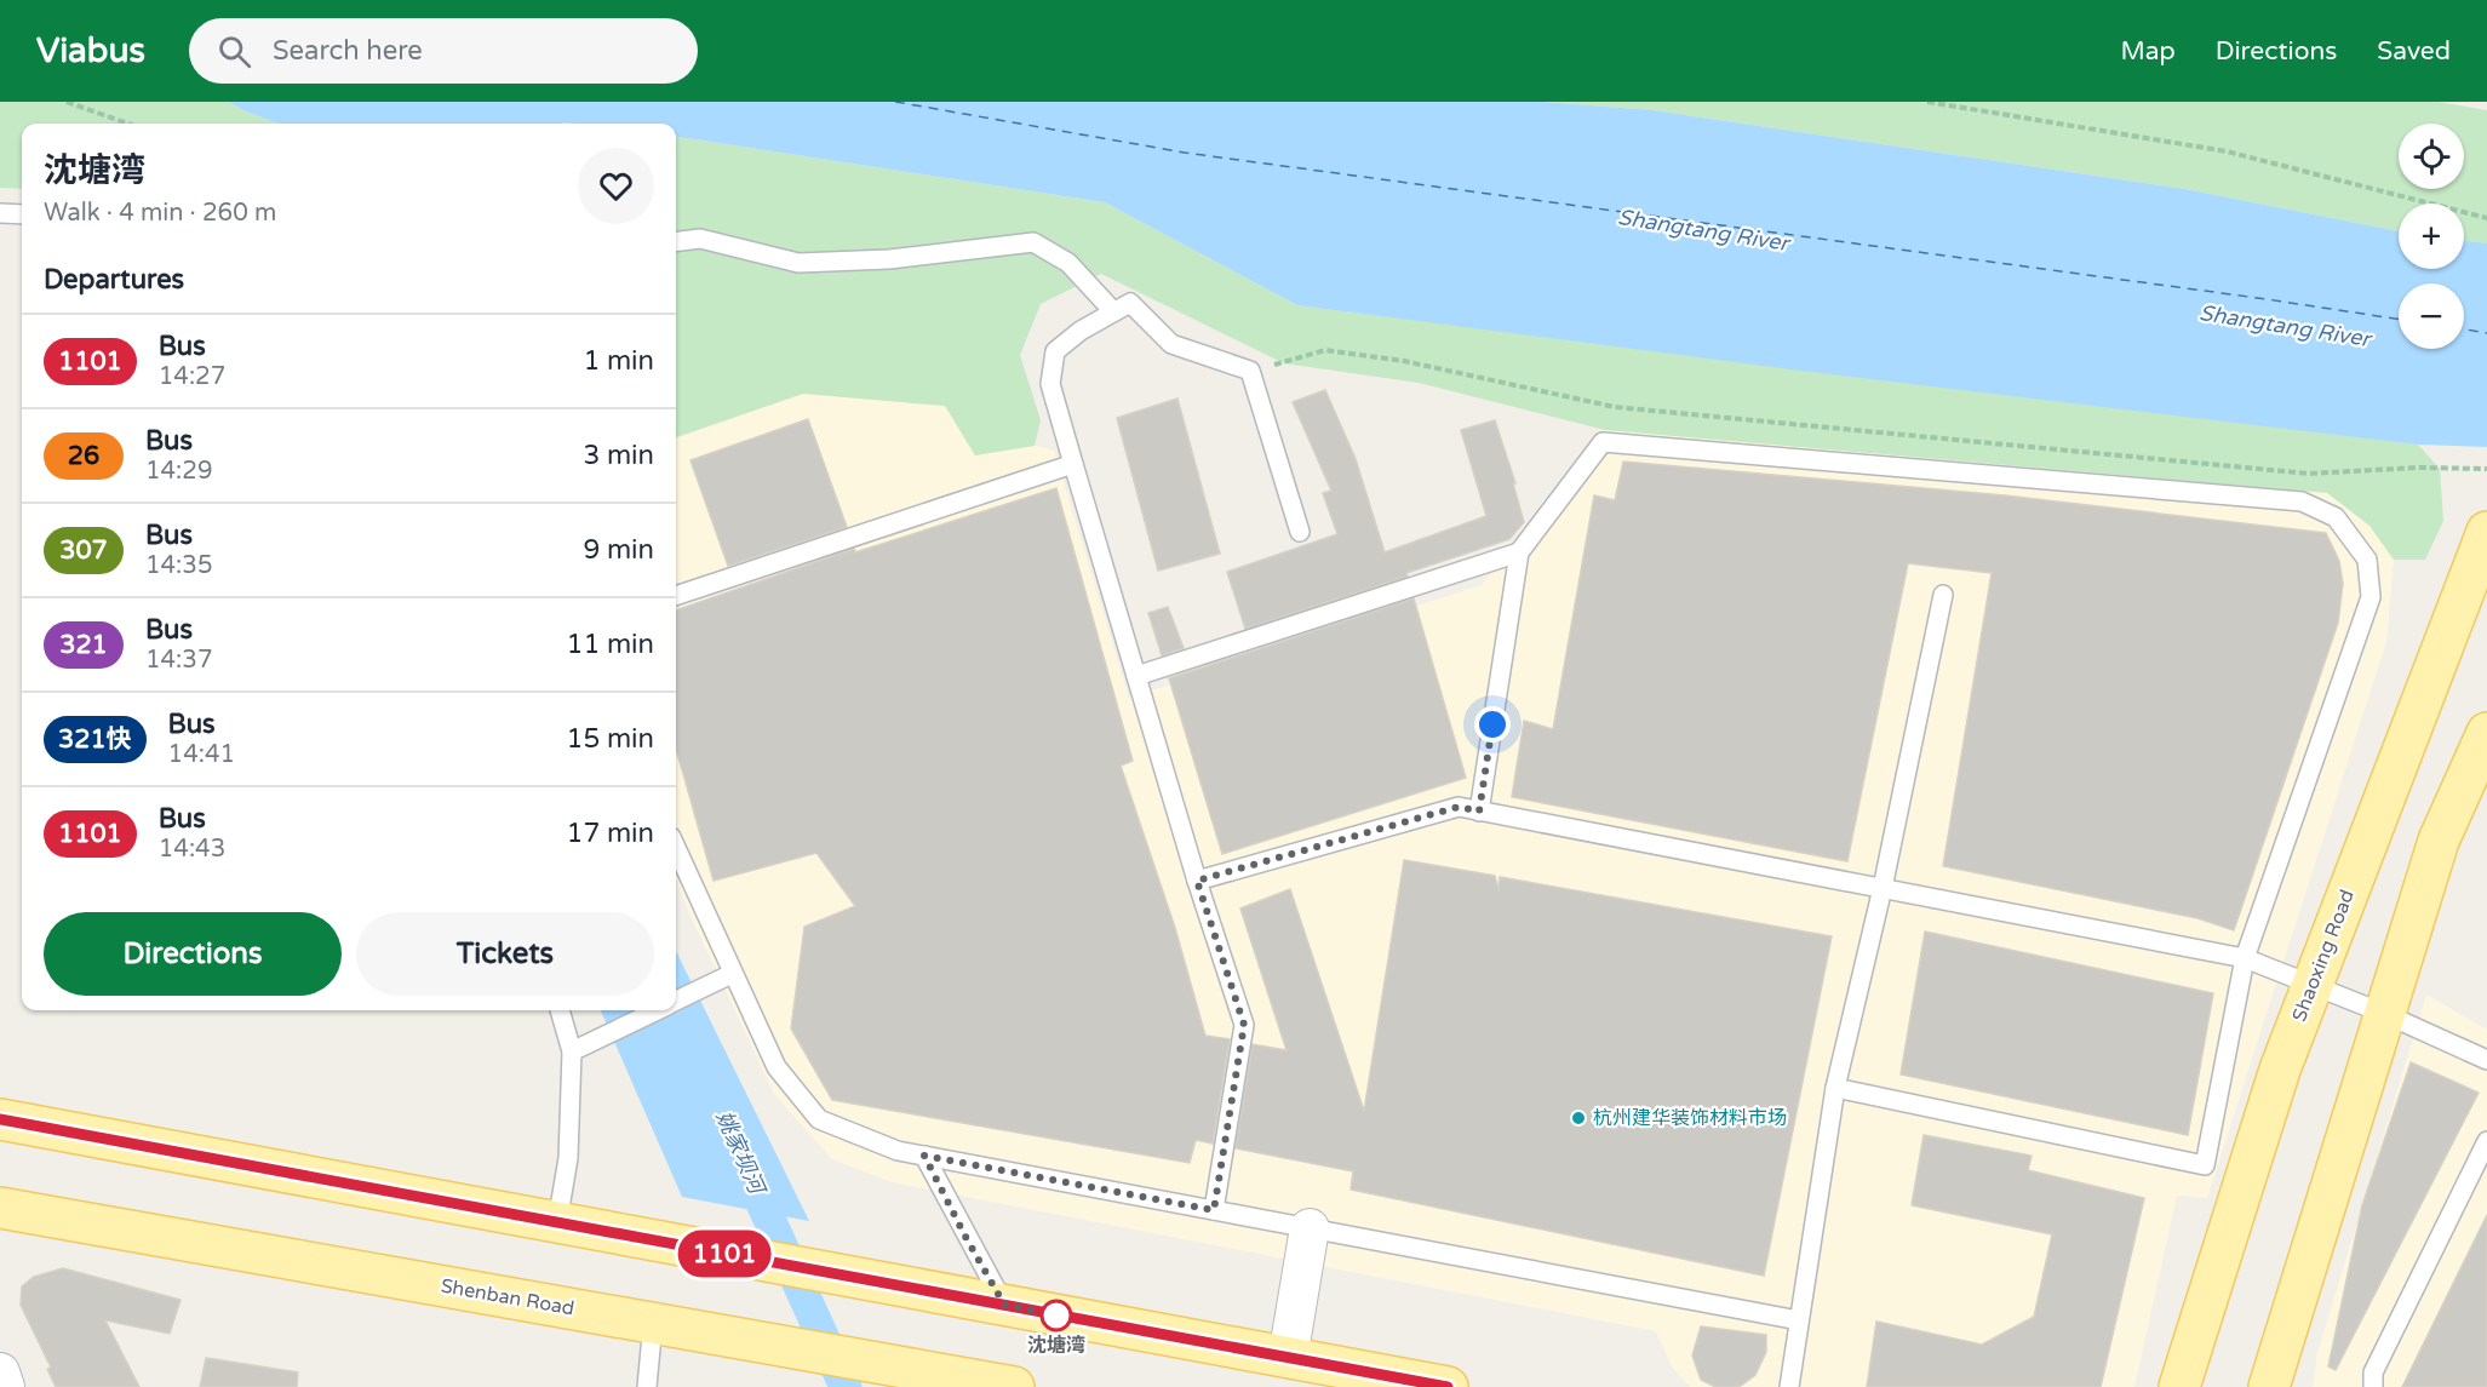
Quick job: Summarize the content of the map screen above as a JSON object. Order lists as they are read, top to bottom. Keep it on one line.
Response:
{"streets":{"main road":["Shaoxing Road","Shenban Road"]},"water":["Shangtang River","姚家坝河"],"places":["杭州建华装饰材料市场","沈塘湾"],"lines":["bus line 1101"],"page":{"header":"Viabus","search":"Search here","nav":["Map","Directions","Saved"],"on_map":"1101","map_buttons":["+","−"],"heading":[["沈塘湾","Walk · 4 min · 260 m"],"Departures"],"list":[{"mark":"1101","name":"Bus","note":"14:27","value":"1 min"},{"mark":"26","name":"Bus","note":"14:29","value":"3 min"},{"mark":"307","name":"Bus","note":"14:35","value":"9 min"},{"mark":"321","name":"Bus","note":"14:37","value":"11 min"},{"mark":"321快","name":"Bus","note":"14:41","value":"15 min"},{"mark":"1101","name":"Bus","note":"14:43","value":"17 min"}],"buttons":["Directions","Tickets"]}}
